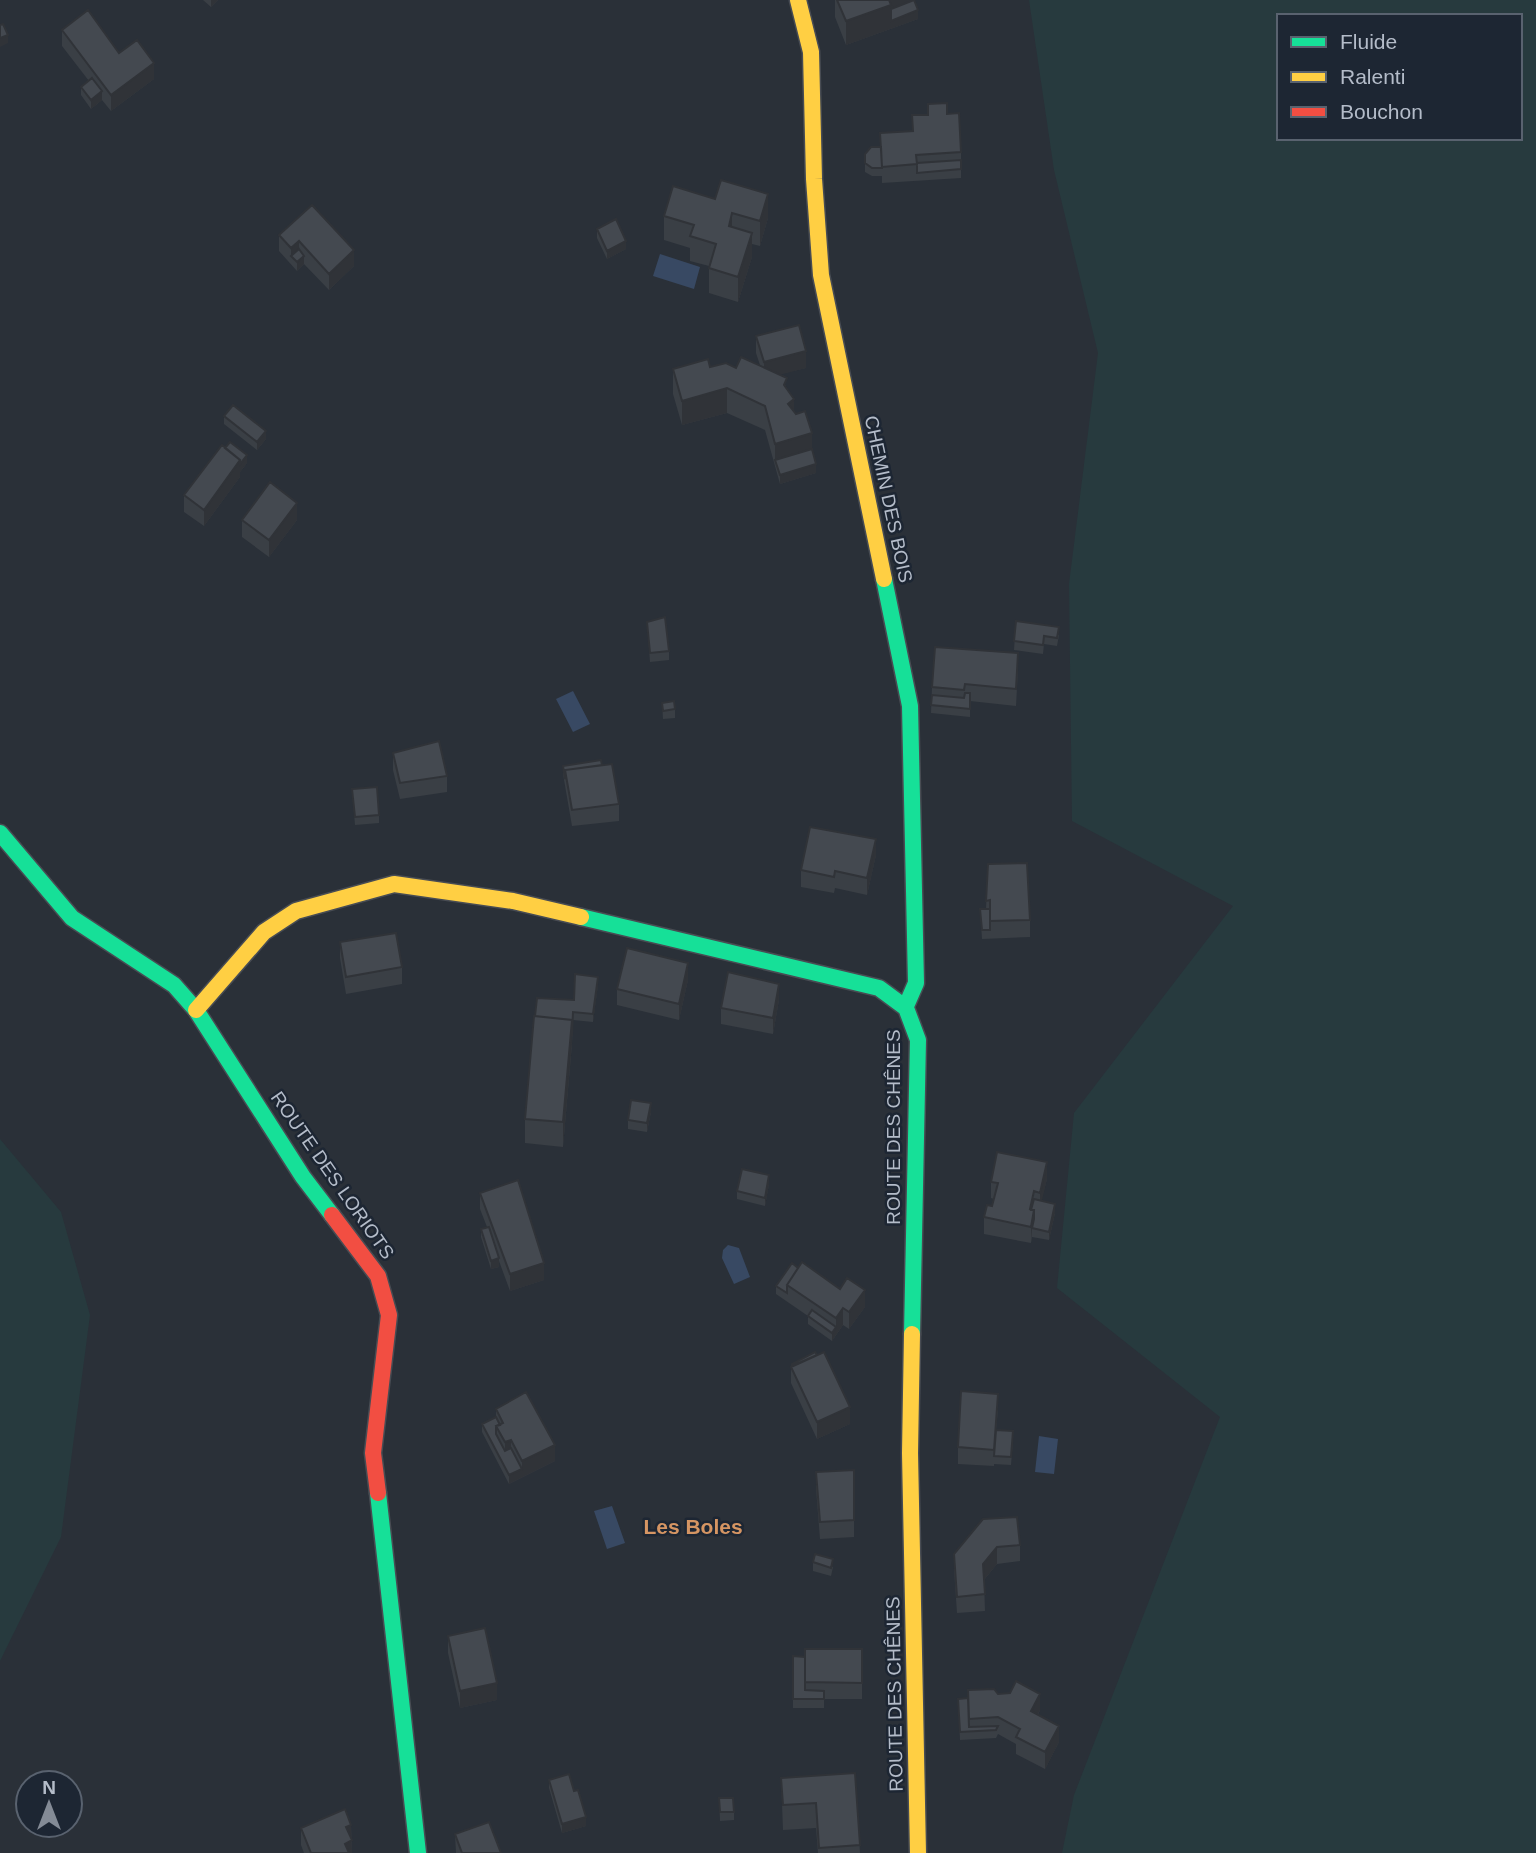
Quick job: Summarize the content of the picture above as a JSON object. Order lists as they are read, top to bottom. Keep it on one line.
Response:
{"streets":{"street":["CHEMIN DES BOIS","ROUTE DES CHÊNES","ROUTE DES LORIOTS"]},"crossings":[["CHEMIN DES BOIS","ROUTE DES CHÊNES"],["ROUTE DES CHÊNES","ROUTE DES LORIOTS"]],"districts":["Les Boles"],"legend":["Fluide","Ralenti","Bouchon"],"north":"top"}
